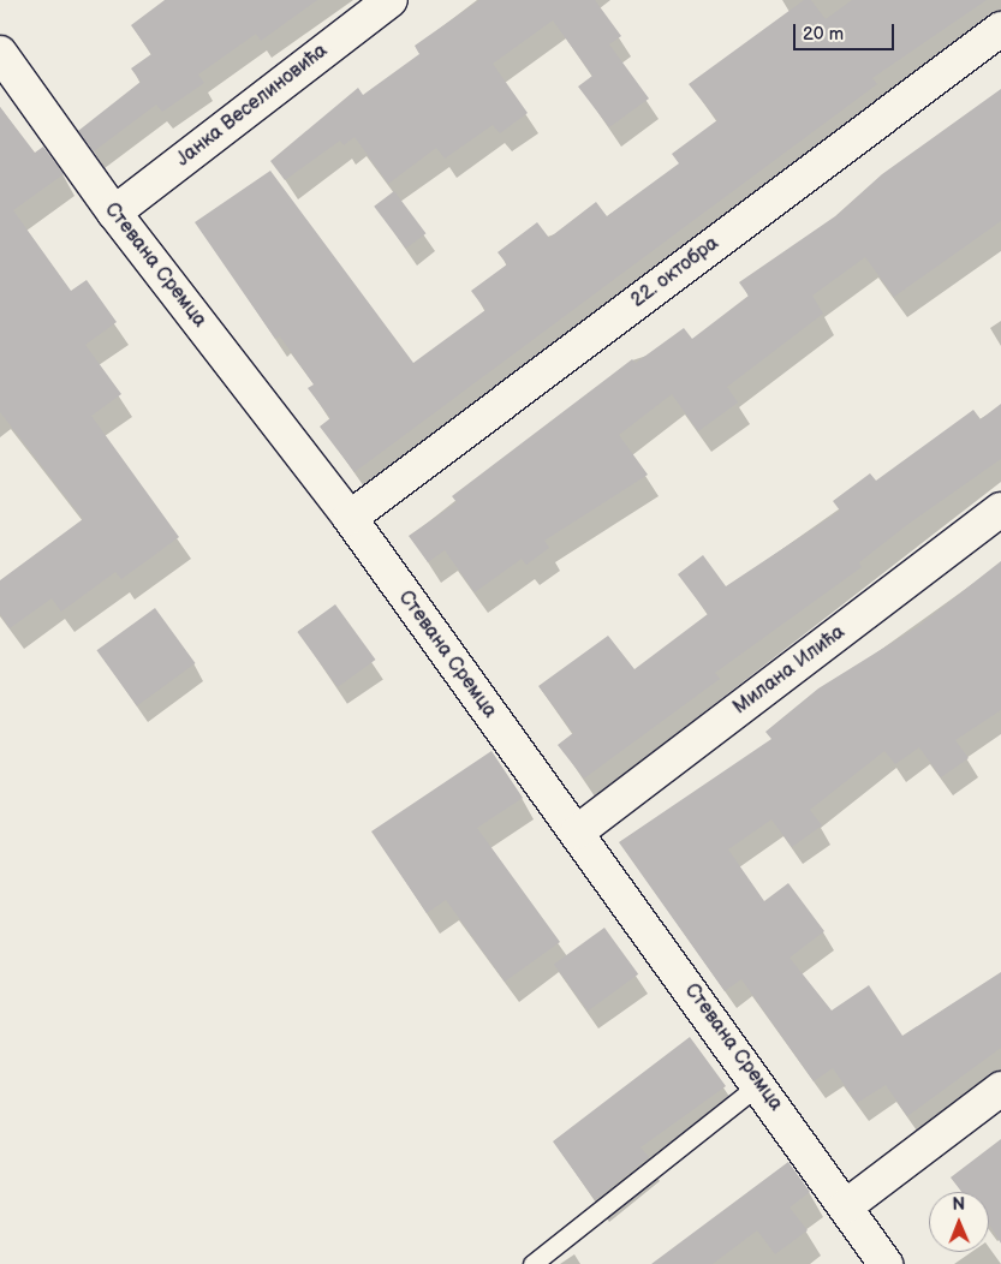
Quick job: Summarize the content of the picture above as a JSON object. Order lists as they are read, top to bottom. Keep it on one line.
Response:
{"streets":{"street":["Јанка Веселиновића","Стевана Сремца","22. октобра","Милана Илића"]},"crossings":[["Јанка Веселиновића","Стевана Сремца"],["Стевана Сремца","22. октобра"],["Стевана Сремца","Милана Илића"]],"scale_bar":"20 m","north":"top"}
